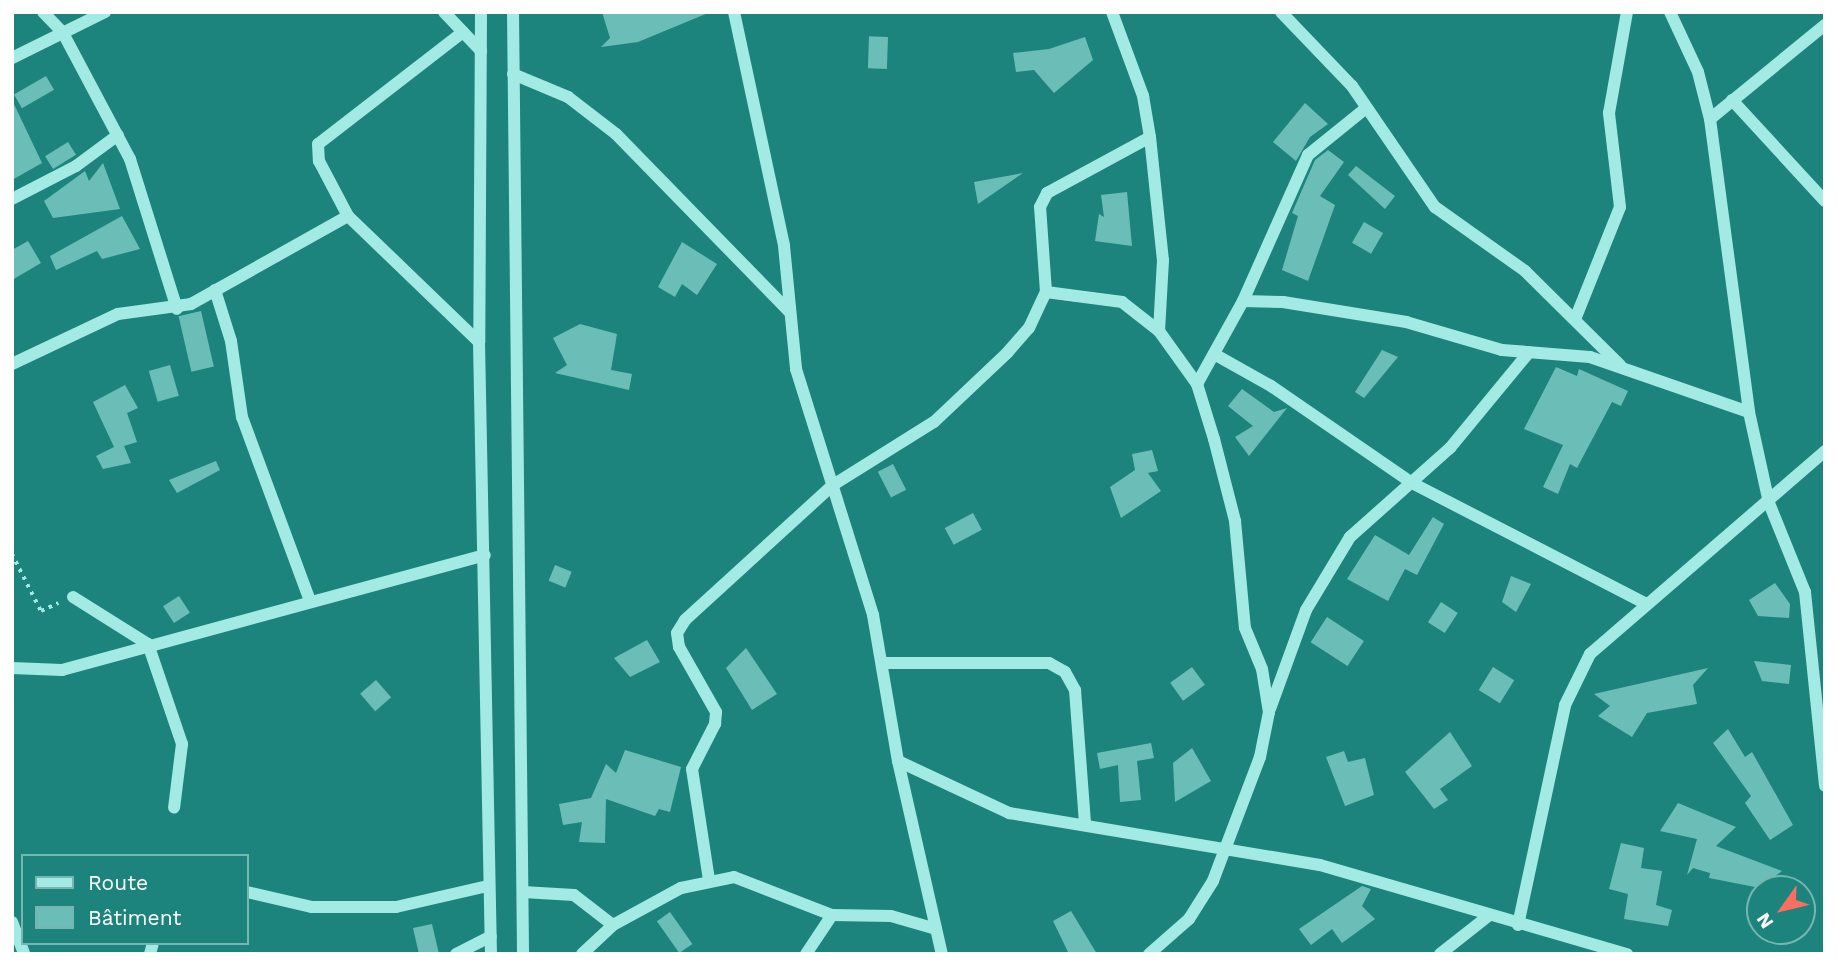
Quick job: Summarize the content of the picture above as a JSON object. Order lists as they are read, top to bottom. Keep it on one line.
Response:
{"legend":["Route","Bâtiment"],"north":"bottom left"}
